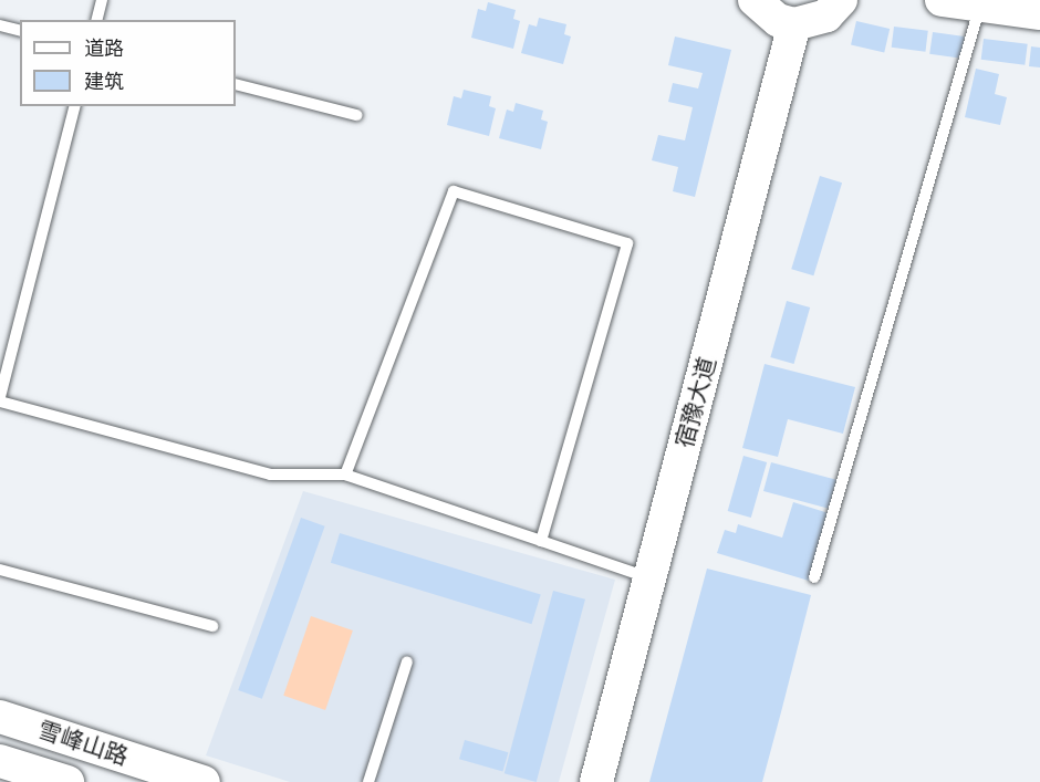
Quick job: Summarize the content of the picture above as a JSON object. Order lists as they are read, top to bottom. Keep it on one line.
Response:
{"streets":{"street":["宿豫大道","雪峰山路"]},"legend":["道路","建筑"]}
